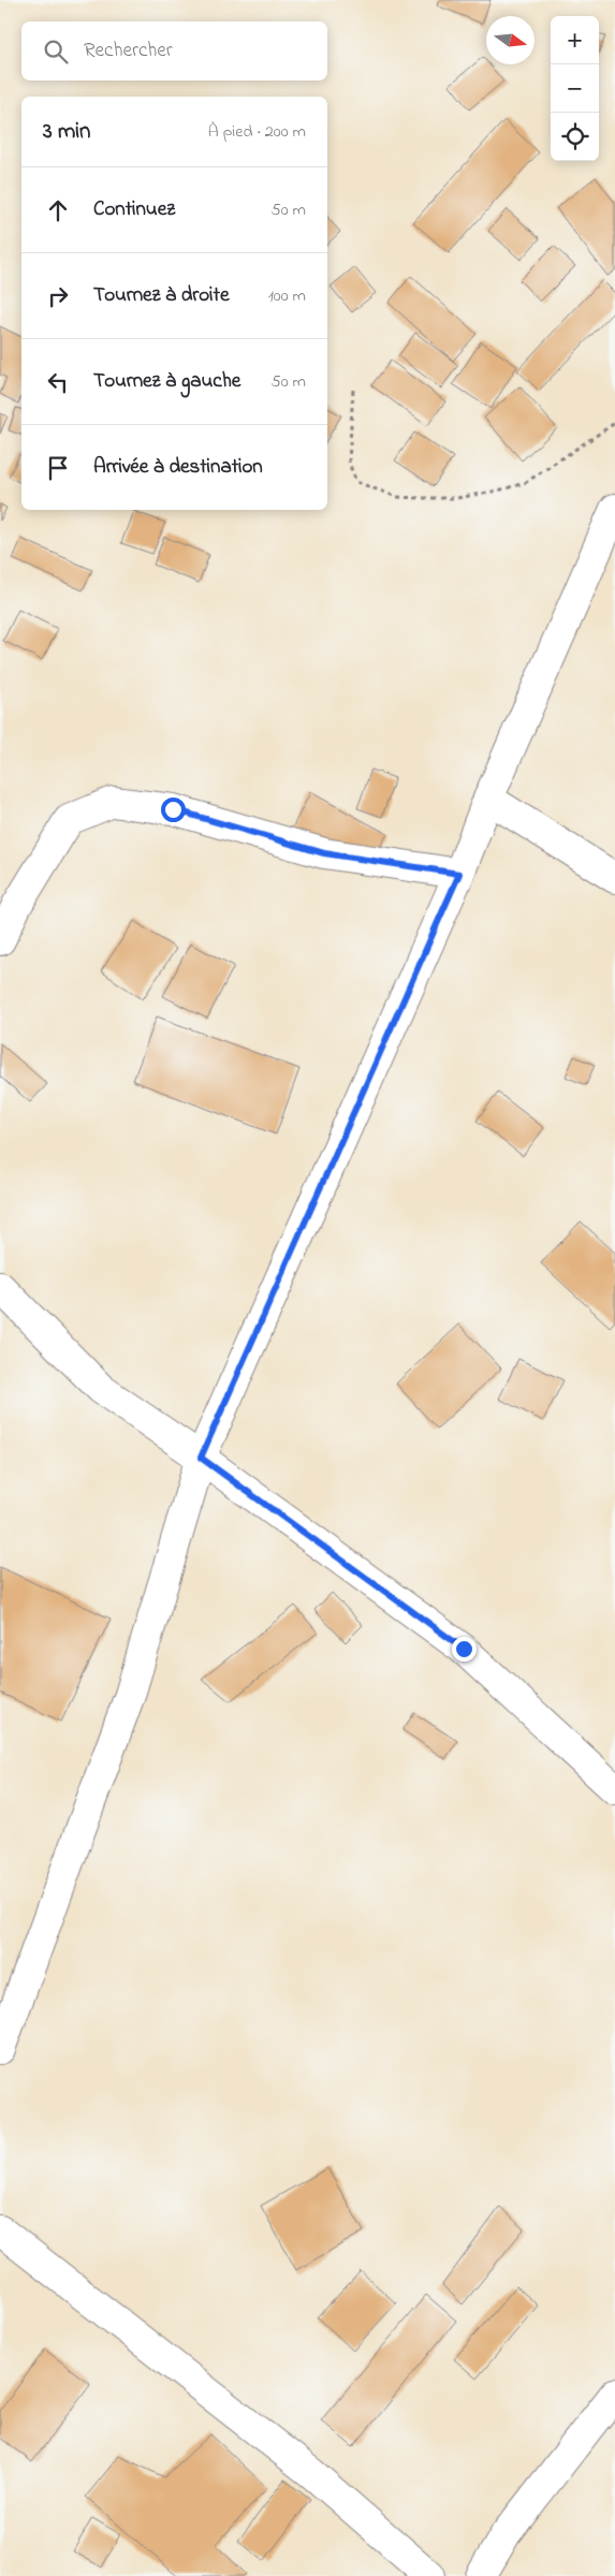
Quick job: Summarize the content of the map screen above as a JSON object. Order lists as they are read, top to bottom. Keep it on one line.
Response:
{"north":"right","page":{"map_buttons":["+","−"],"search":"Rechercher","heading":["3 min","À pied · 200 m"],"list":[["Continuez","50 m"],["Tournez à droite","100 m"],["Tournez à gauche","50 m"],"Arrivée à destination"]}}
